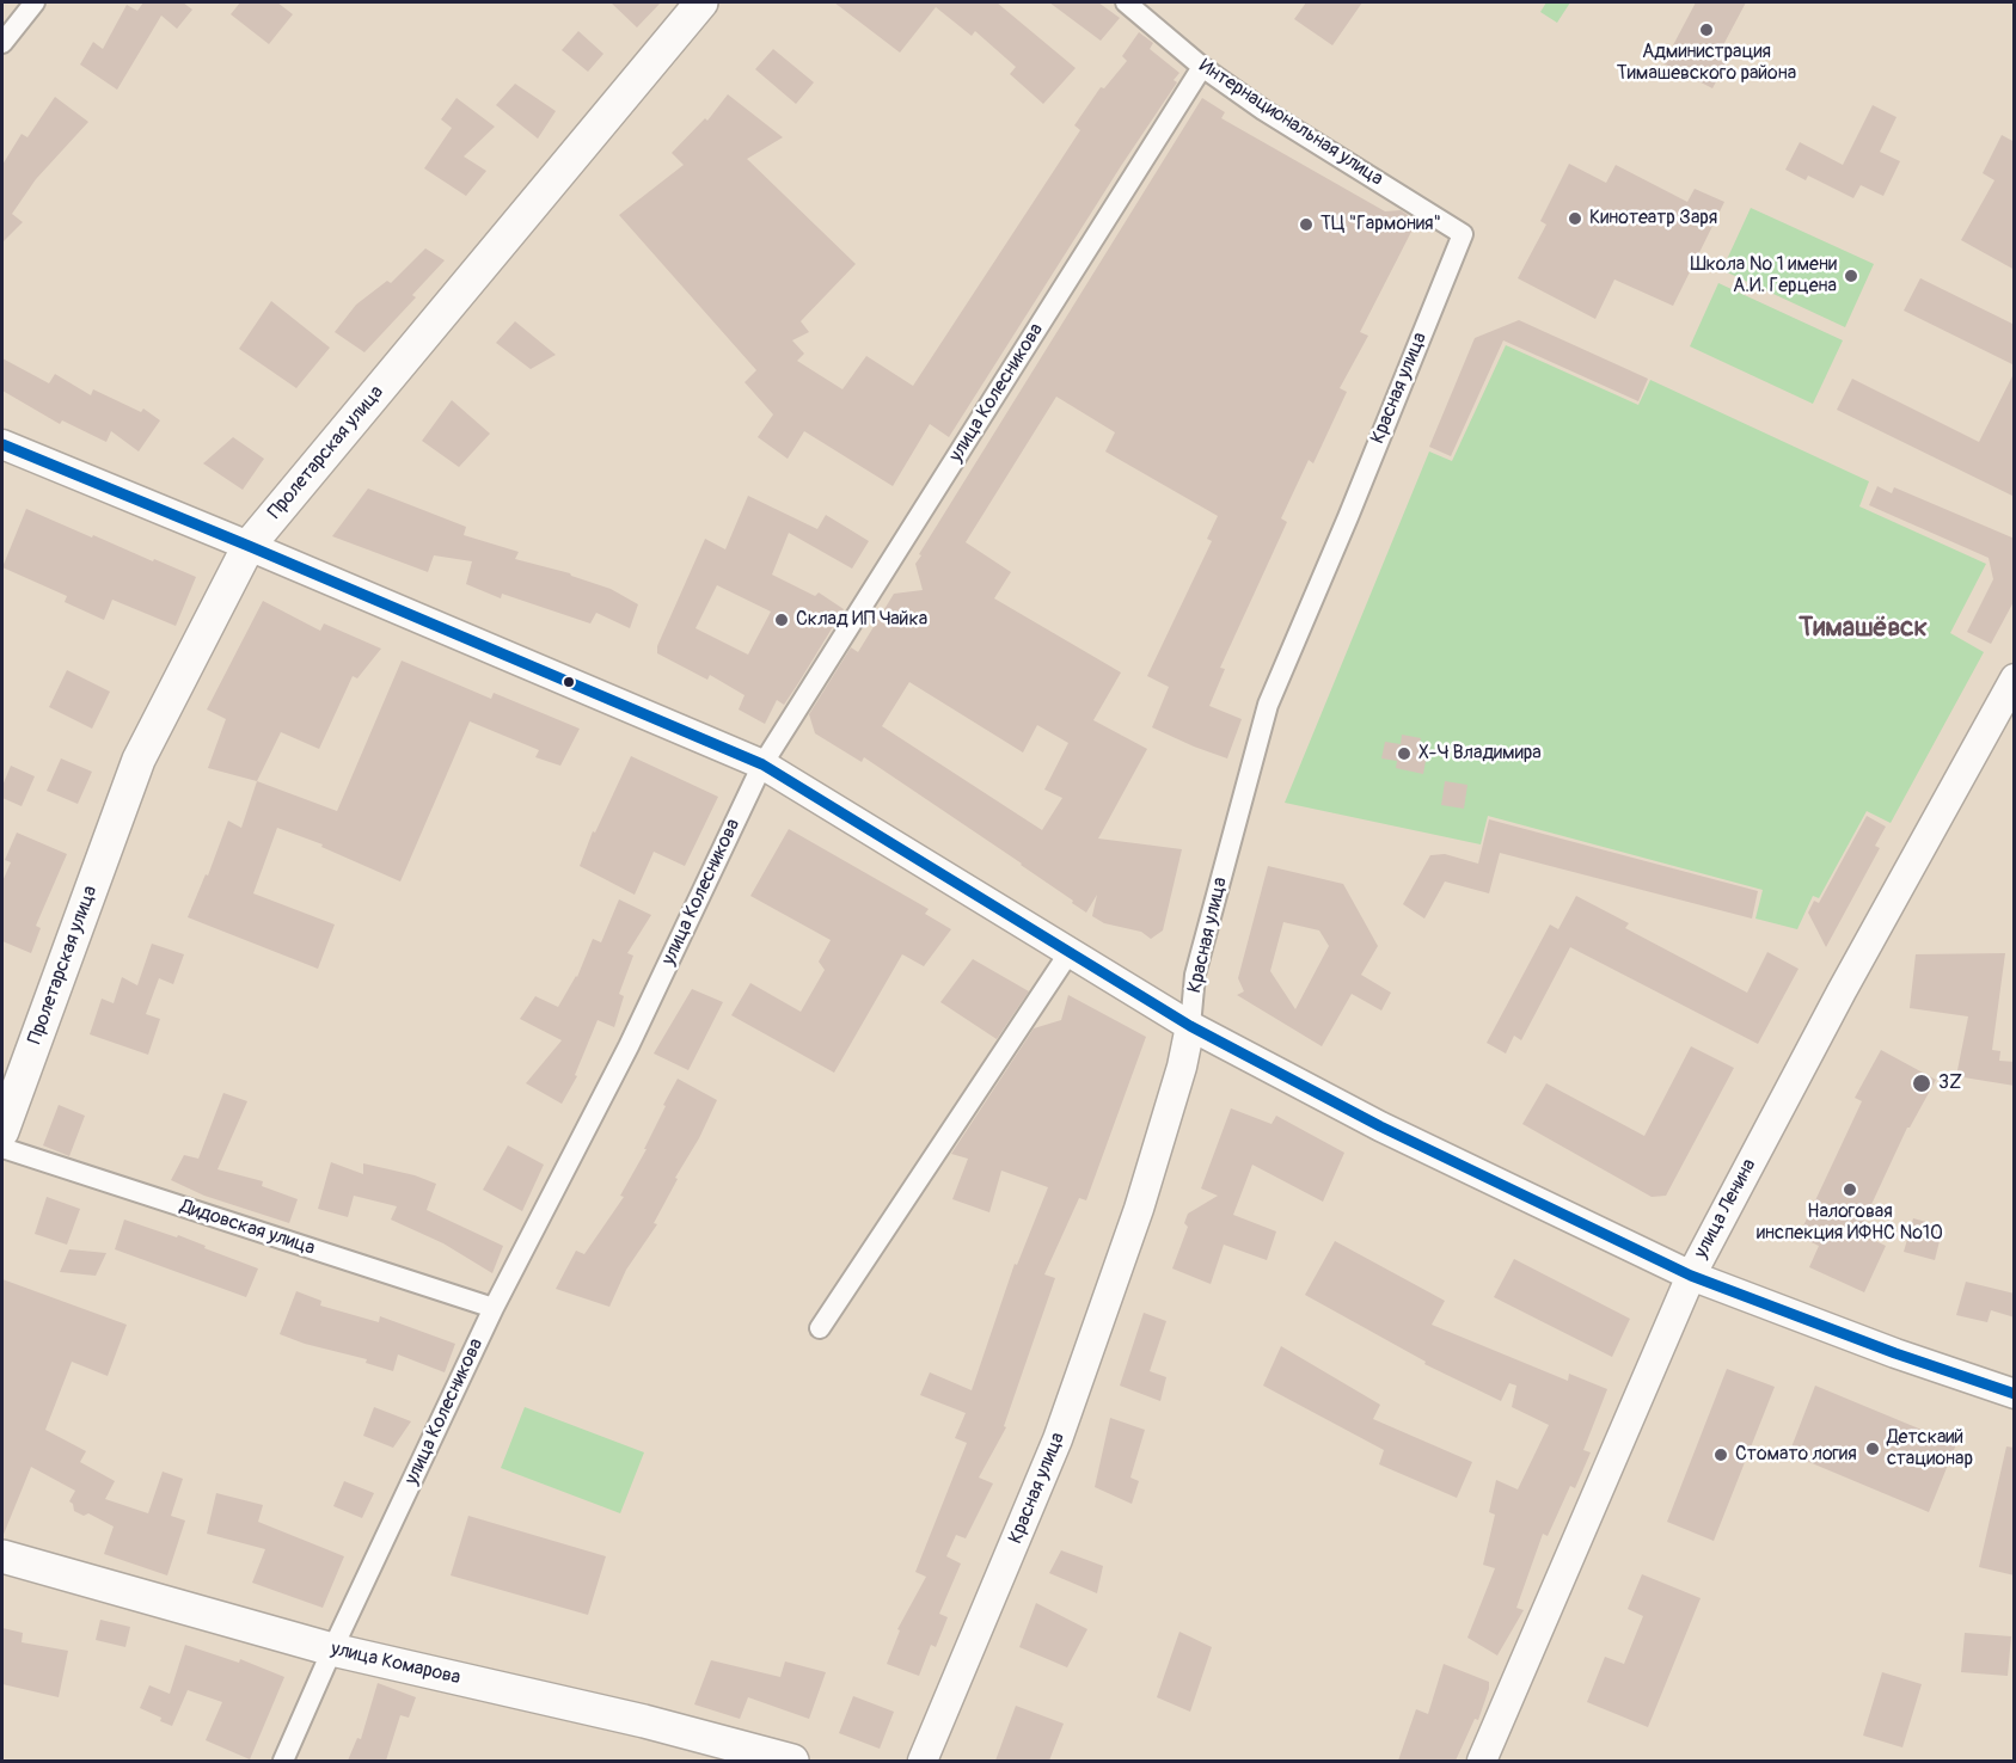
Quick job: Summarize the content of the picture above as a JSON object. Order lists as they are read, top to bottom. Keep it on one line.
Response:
{"streets":{"main road":["Красная улица","Пролетарская улица","улица Ленина","улица Комарова"],"street":["Интернациональная улица","улица Колесникова","Дидовская улица"]},"crossings":[["Интернациональная улица","Красная улица"],["Интернациональная улица","улица Колесникова"],["улица Колесникова","Дидовская улица"],["улица Колесникова","улица Комарова"]],"districts":["Тимашёвск"],"places":["Администрация Тимашевского района","Кинотеатр Заря","ТЦ \"Гармония\"","Школа № 1 имени А.И. Герцена","Склад ИП Чайка","Х-Ч Владимира","3Z","Налоговая инспекция ИФНС №10","Детскаий стационар","Стомато логия"]}
